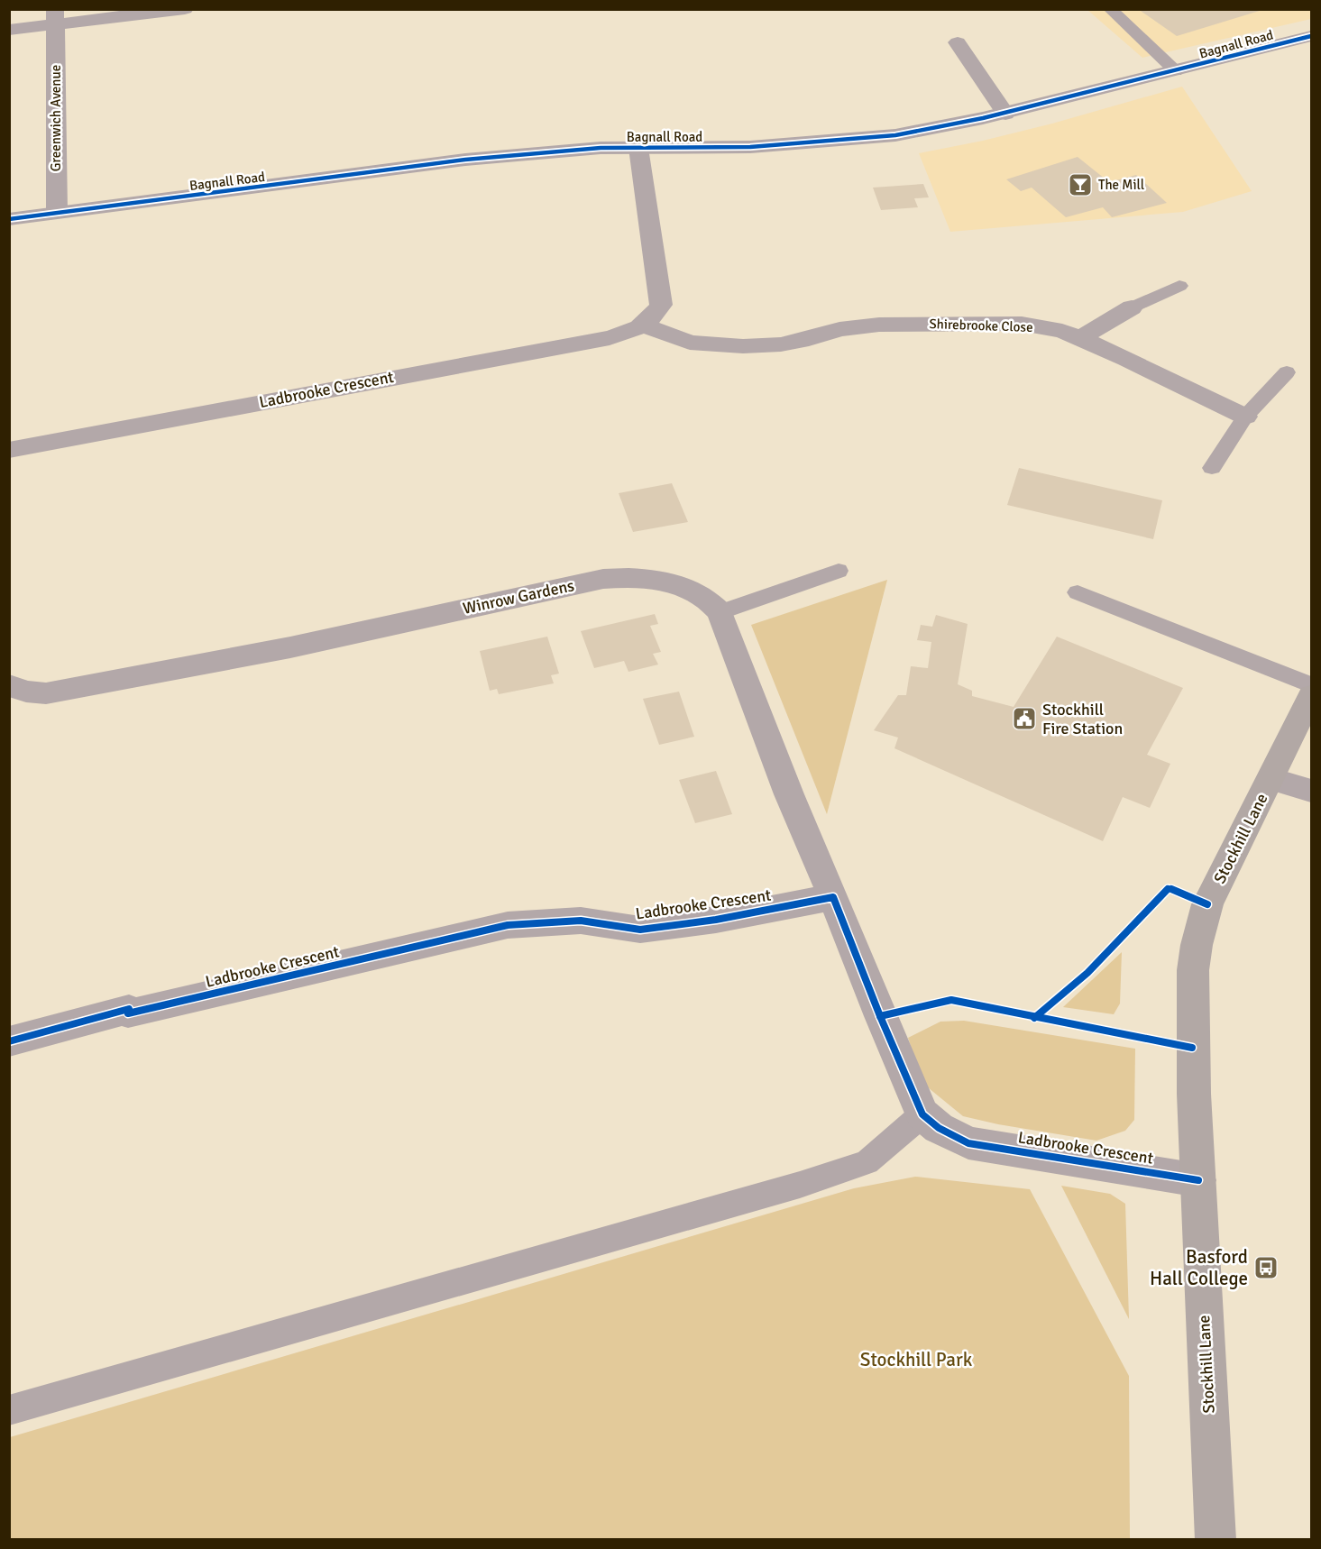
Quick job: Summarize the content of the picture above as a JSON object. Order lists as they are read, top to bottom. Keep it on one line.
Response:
{"streets":{"main road":["Stockhill Lane"],"street":["Bagnall Road","Greenwich Avenue","Shirebrooke Close","Ladbrooke Crescent","Winrow Gardens"]},"crossings":[["Bagnall Road","Greenwich Avenue"],["Bagnall Road","Ladbrooke Crescent"],["Shirebrooke Close","Ladbrooke Crescent"],["Ladbrooke Crescent","Winrow Gardens"],["Ladbrooke Crescent","Stockhill Lane"]],"parks":["Stockhill Park"],"places":{"bar":["The Mill"],"public building":["Stockhill Fire Station"],"bus stop":["Basford Hall College"]}}
